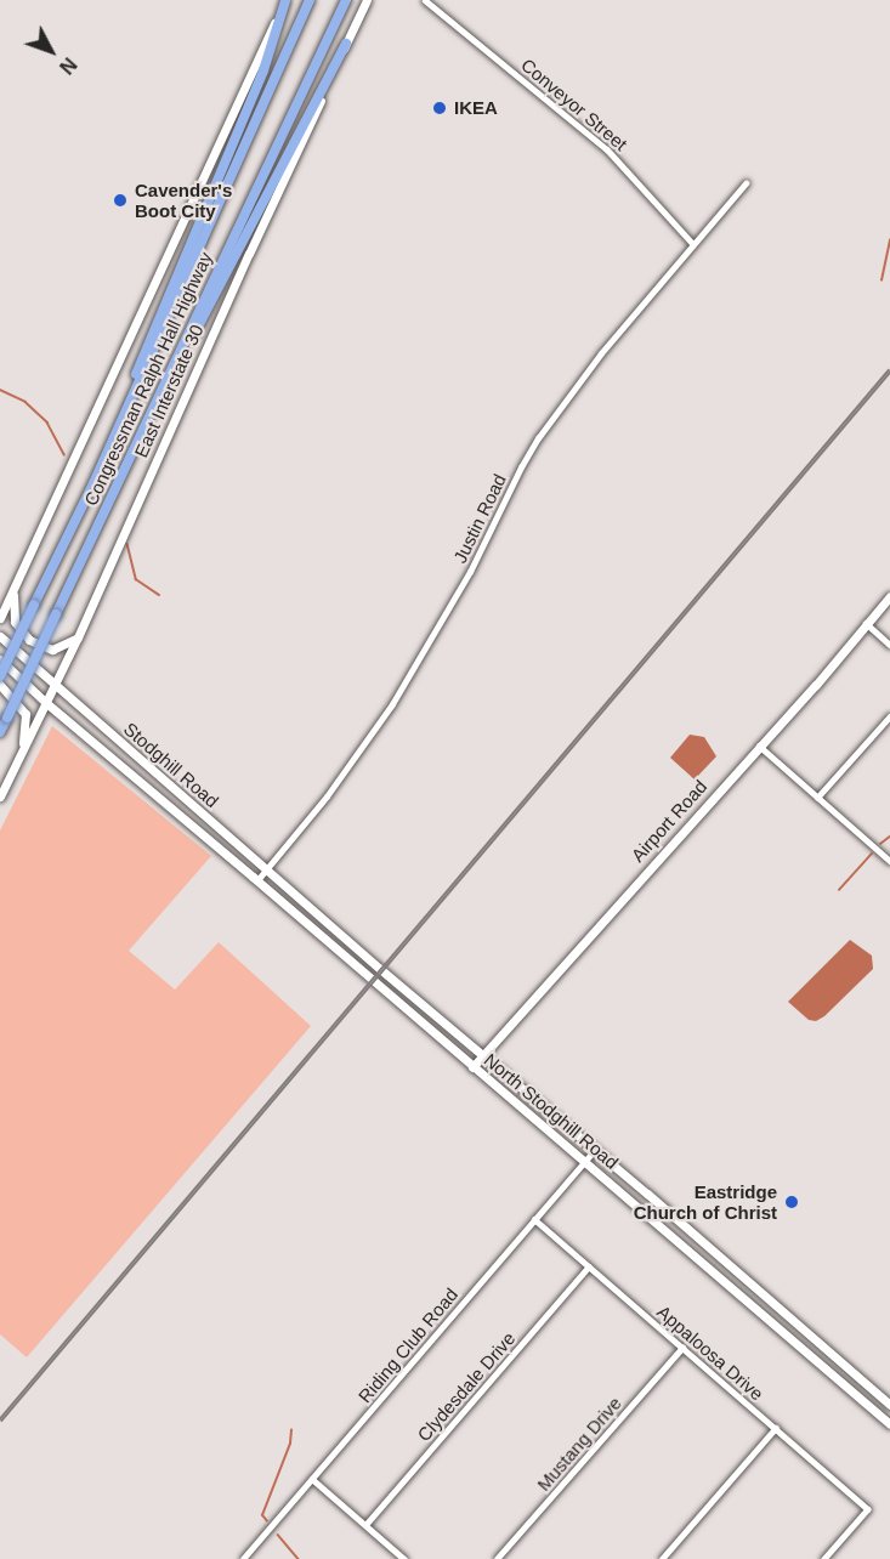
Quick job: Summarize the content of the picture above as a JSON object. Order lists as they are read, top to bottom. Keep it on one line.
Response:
{"streets":{"highway":["Congressman Ralph Hall Highway"],"main road":["East Interstate 30","Stodghill Road","Airport Road","North Stodghill Road"],"street":["Conveyor Street","Justin Road","Riding Club Road","Appaloosa Drive","Clydesdale Drive","Mustang Drive"]},"crossings":[["Conveyor Street","Justin Road"],["East Interstate 30","Stodghill Road"],["Justin Road","Stodghill Road"],["Justin Road","North Stodghill Road"],["Stodghill Road","North Stodghill Road"],["Airport Road","North Stodghill Road"],["North Stodghill Road","Riding Club Road"],["Riding Club Road","Appaloosa Drive"],["Appaloosa Drive","Clydesdale Drive"],["Appaloosa Drive","Mustang Drive"]],"places":["IKEA","Cavender's Boot City","Eastridge Church of Christ"],"north":"bottom right"}
